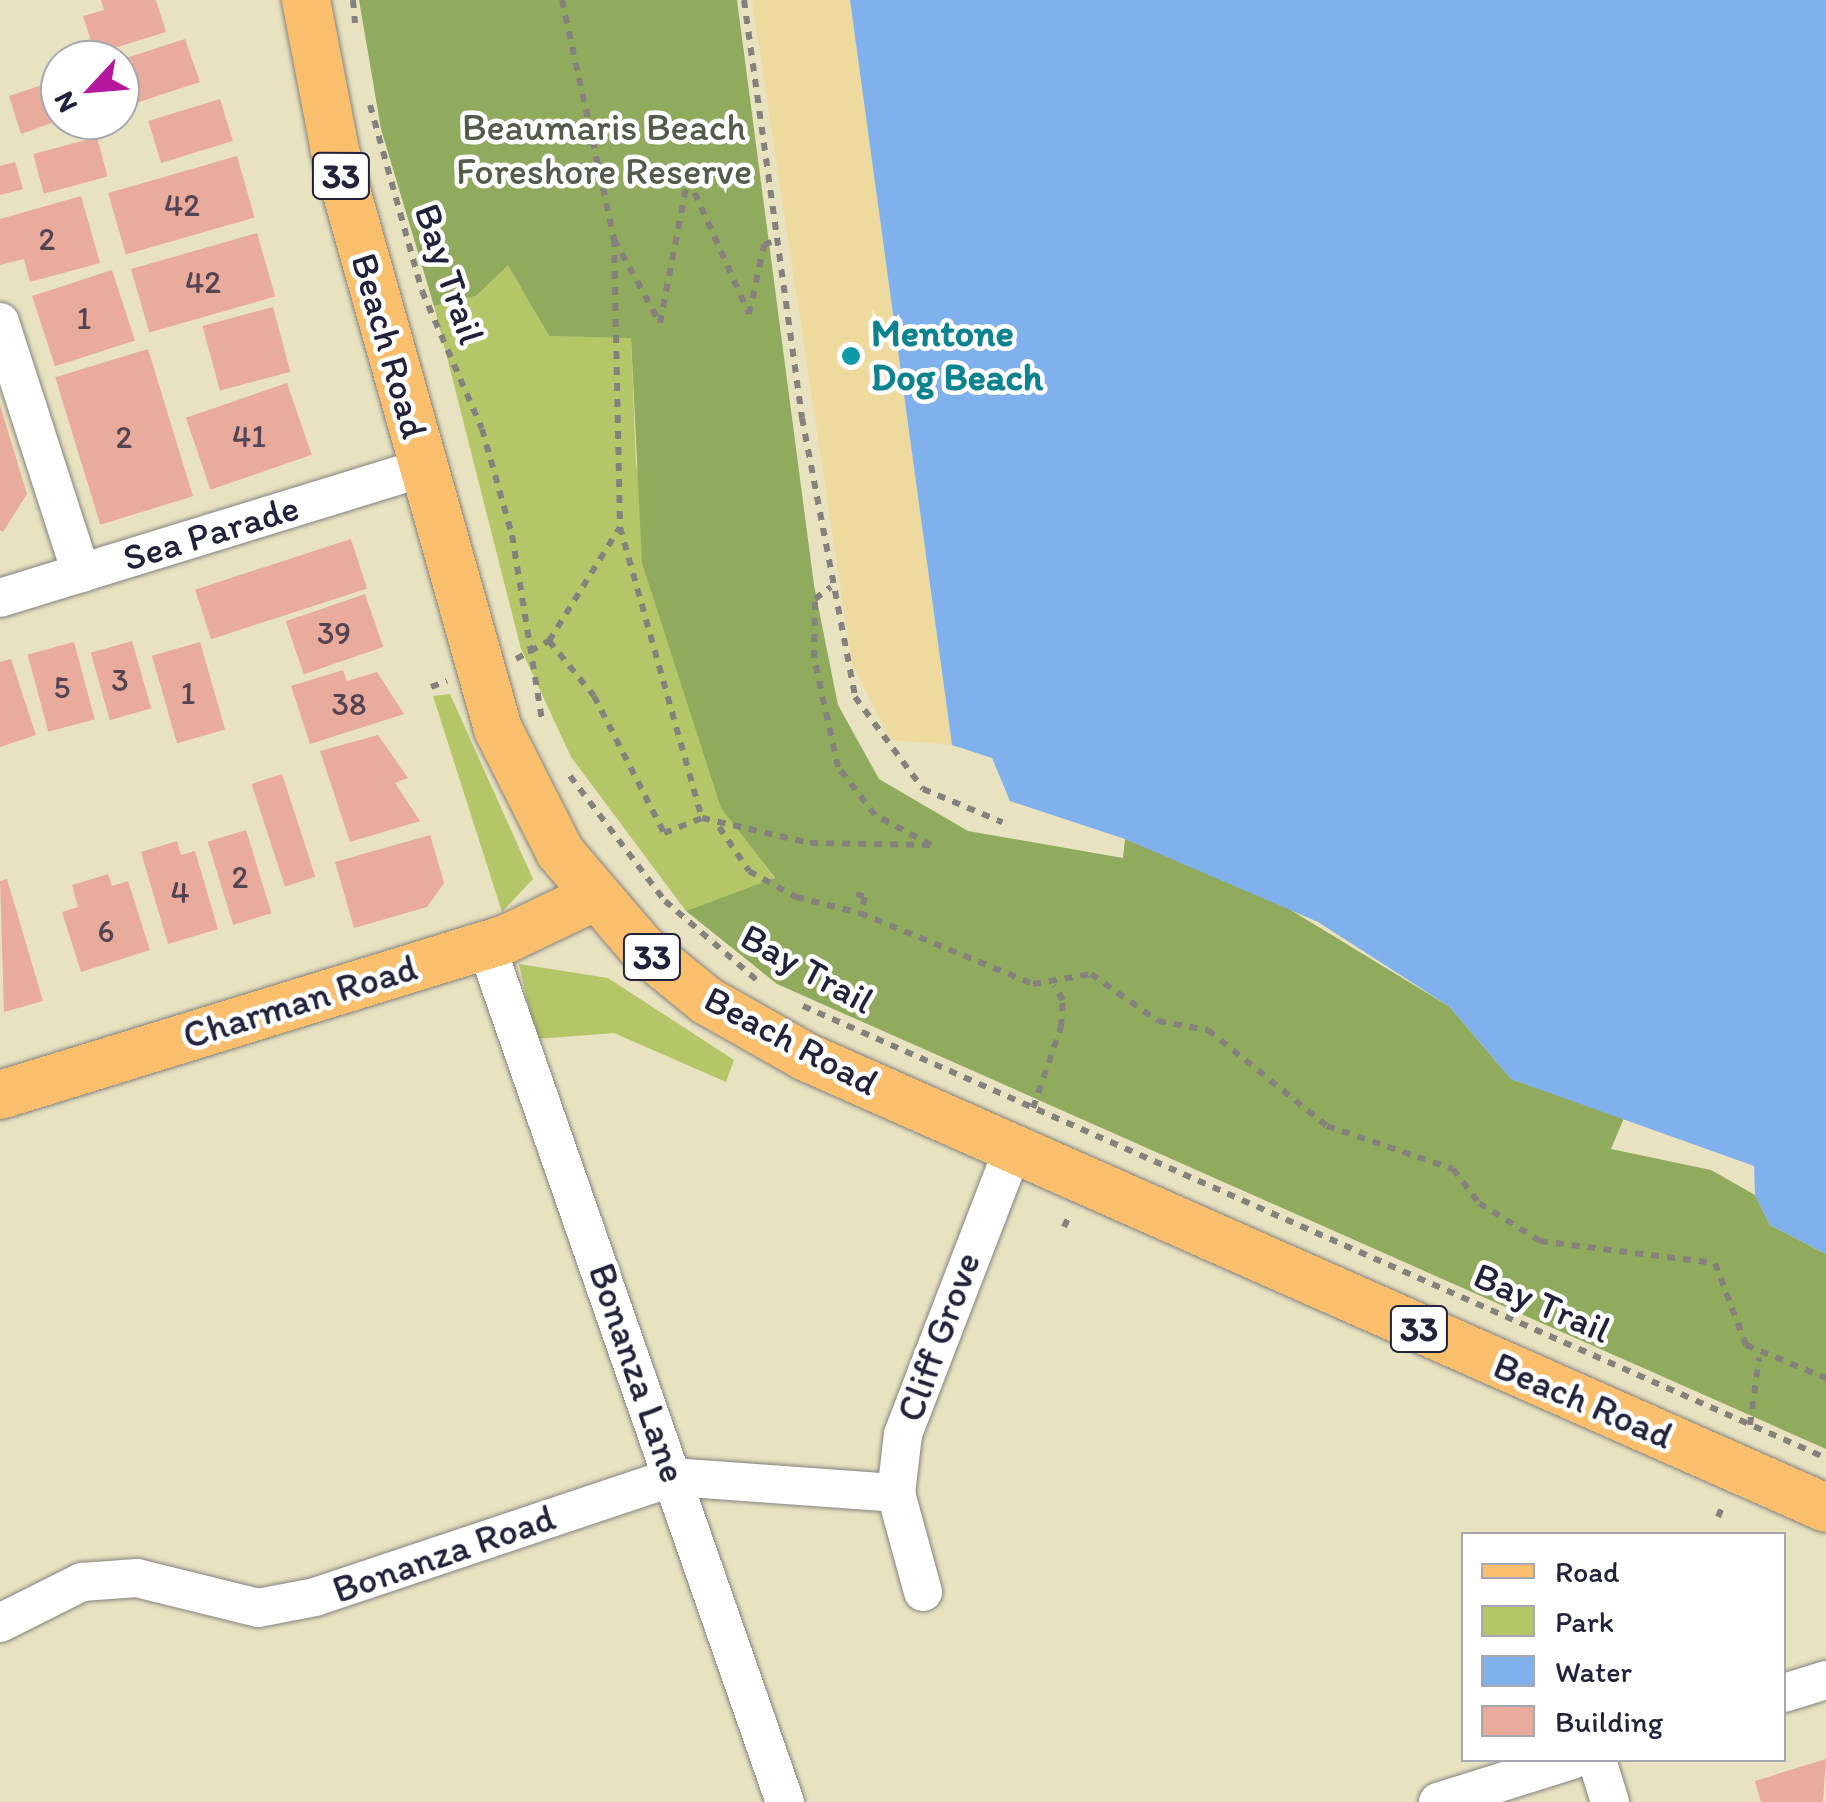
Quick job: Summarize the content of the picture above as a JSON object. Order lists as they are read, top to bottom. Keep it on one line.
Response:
{"streets":{"main road":["33","Beach Road","Charman Road"],"street":["Sea Parade","Cliff Grove","Bonanza Lane","Bonanza Road"],"path":["Bay Trail"]},"crossings":[["Bay Trail","Beach Road"],["Bay Trail","Cliff Grove"],["Beach Road","Sea Parade"],["Beach Road","Charman Road"],["Beach Road","Cliff Grove"],["Charman Road","Bonanza Lane"],["Cliff Grove","Bonanza Road"],["Bonanza Lane","Bonanza Road"]],"parks":["Beaumaris Beach Foreshore Reserve"],"places":["Mentone Dog Beach"],"house_numbers":["42","2","42","1","41","2","39","3","5","1","38","2","4","6"],"legend":["Road","Park","Water","Building"],"north":"bottom left"}
